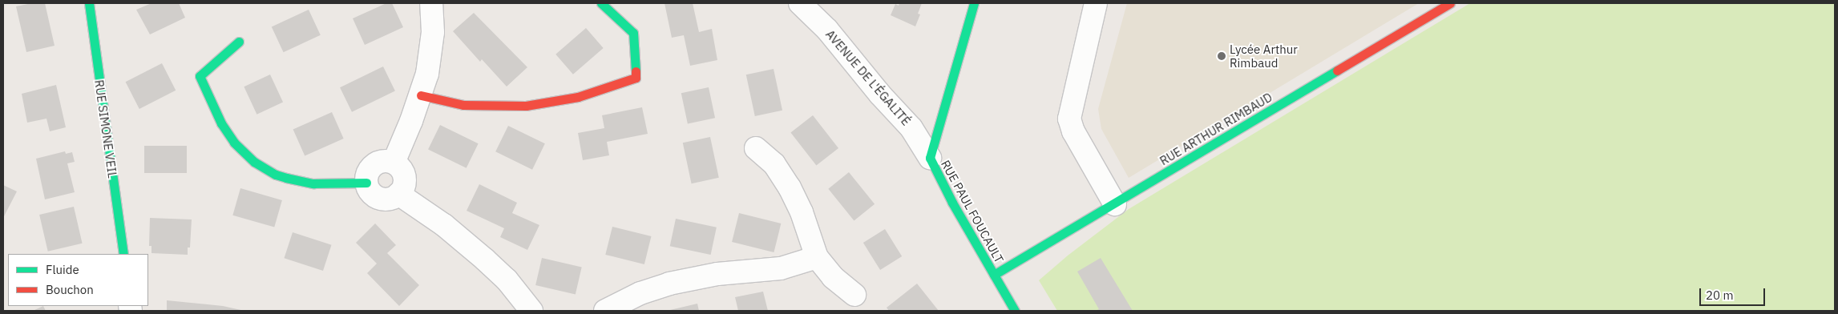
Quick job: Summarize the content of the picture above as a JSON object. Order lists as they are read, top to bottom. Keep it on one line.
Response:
{"streets":{"street":["AVENUE DE L'ÉGALITÉ","RUE SIMONE VEIL","RUE ARTHUR RIMBAUD","RUE PAUL FOUCAULT"]},"crossings":[["AVENUE DE L'ÉGALITÉ","RUE PAUL FOUCAULT"],["RUE ARTHUR RIMBAUD","RUE PAUL FOUCAULT"]],"places":["Lycée Arthur Rimbaud"],"legend":["Fluide","Bouchon"],"scale_bar":"20 m"}
